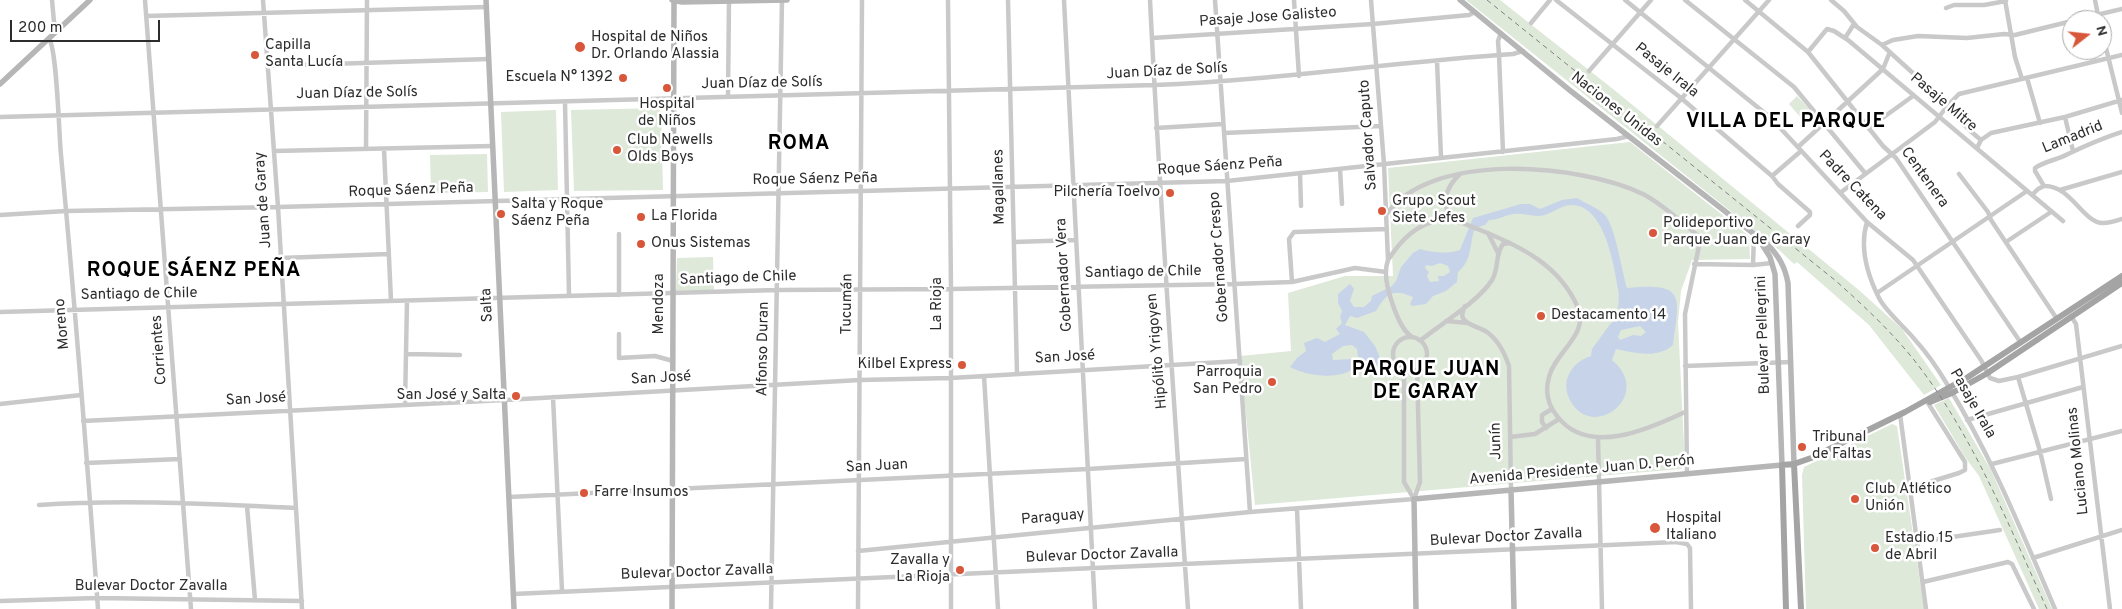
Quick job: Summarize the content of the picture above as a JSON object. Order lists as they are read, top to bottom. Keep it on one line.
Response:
{"streets":{"main road":["Bulevar Pellegrini","Avenida Presidente Juan D. Perón"],"street":["Pasaje Jose Galisteo","Pasaje Irala","Juan Díaz de Solís","Pasaje Mitre","Naciones Unidas","Salvador Caputo","Lamadrid","Roque Sáenz Peña","Centenera","Padre Catena","Magallanes","Juan de Garay","Gobernador Crespo","Santiago de Chile","Gobernador Vera","Mendoza","Tucumán","La Rioja","Salta","Moreno","Alfonso Duran","Corrientes","Hipólito Yrigoyen","San José","Junín","Luciano Molinas","San Juan","Paraguay","Bulevar Doctor Zavalla"]},"crossings":[["Pasaje Jose Galisteo","Naciones Unidas"],["Pasaje Jose Galisteo","Salvador Caputo"],["Pasaje Jose Galisteo","Gobernador Crespo"],["Pasaje Jose Galisteo","Hipólito Yrigoyen"],["Pasaje Irala","Padre Catena"],["Pasaje Irala","Avenida Presidente Juan D. Perón"],["Juan Díaz de Solís","Naciones Unidas"],["Juan Díaz de Solís","Salvador Caputo"],["Juan Díaz de Solís","Magallanes"],["Juan Díaz de Solís","Juan de Garay"],["Juan Díaz de Solís","Gobernador Crespo"],["Juan Díaz de Solís","Gobernador Vera"],["Juan Díaz de Solís","Mendoza"],["Juan Díaz de Solís","Tucumán"],["Juan Díaz de Solís","La Rioja"],["Juan Díaz de Solís","Salta"],["Juan Díaz de Solís","Moreno"],["Juan Díaz de Solís","Alfonso Duran"],["Juan Díaz de Solís","Corrientes"],["Juan Díaz de Solís","Hipólito Yrigoyen"],["Pasaje Mitre","Centenera"],["Naciones Unidas","Roque Sáenz Peña"],["Naciones Unidas","Bulevar Pellegrini"],["Salvador Caputo","Roque Sáenz Peña"],["Salvador Caputo","Santiago de Chile"],["Salvador Caputo","Junín"],["Roque Sáenz Peña","Magallanes"],["Roque Sáenz Peña","Juan de Garay"],["Roque Sáenz Peña","Gobernador Crespo"],["Roque Sáenz Peña","Gobernador Vera"],["Roque Sáenz Peña","Mendoza"],["Roque Sáenz Peña","Tucumán"],["Roque Sáenz Peña","La Rioja"],["Roque Sáenz Peña","Salta"],["Roque Sáenz Peña","Moreno"],["Roque Sáenz Peña","Alfonso Duran"],["Roque Sáenz Peña","Corrientes"],["Roque Sáenz Peña","Hipólito Yrigoyen"],["Centenera","Avenida Presidente Juan D. Perón"],["Padre Catena","Avenida Presidente Juan D. Perón"],["Magallanes","Santiago de Chile"],["Magallanes","San José"],["Juan de Garay","Santiago de Chile"],["Juan de Garay","San José"],["Juan de Garay","Bulevar Doctor Zavalla"],["Gobernador Crespo","Santiago de Chile"],["Gobernador Crespo","San José"],["Gobernador Crespo","San Juan"],["Gobernador Crespo","Avenida Presidente Juan D. Perón"],["Gobernador Crespo","Paraguay"],["Santiago de Chile","Gobernador Vera"],["Santiago de Chile","Mendoza"],["Santiago de Chile","Tucumán"],["Santiago de Chile","La Rioja"],["Santiago de Chile","Salta"],["Santiago de Chile","Moreno"],["Santiago de Chile","Alfonso Duran"],["Santiago de Chile","Corrientes"],["Santiago de Chile","Hipólito Yrigoyen"],["Santiago de Chile","Junín"],["Gobernador Vera","San José"],["Gobernador Vera","San Juan"],["Gobernador Vera","Paraguay"],["Gobernador Vera","Bulevar Doctor Zavalla"],["Mendoza","San José"],["Mendoza","San Juan"],["Mendoza","Bulevar Doctor Zavalla"],["Tucumán","San José"],["Tucumán","San Juan"],["Tucumán","Paraguay"],["Tucumán","Bulevar Doctor Zavalla"],["La Rioja","San José"],["La Rioja","San Juan"],["La Rioja","Paraguay"],["La Rioja","Bulevar Doctor Zavalla"],["Salta","San José"],["Salta","San Juan"],["Salta","Bulevar Doctor Zavalla"],["Moreno","San José"],["Moreno","Bulevar Doctor Zavalla"],["Bulevar Pellegrini","Avenida Presidente Juan D. Perón"],["Alfonso Duran","San José"],["Alfonso Duran","San Juan"],["Alfonso Duran","Bulevar Doctor Zavalla"],["Corrientes","San José"],["Corrientes","Bulevar Doctor Zavalla"],["Hipólito Yrigoyen","San José"],["Hipólito Yrigoyen","San Juan"],["Hipólito Yrigoyen","Paraguay"],["Hipólito Yrigoyen","Bulevar Doctor Zavalla"],["Junín","Avenida Presidente Juan D. Perón"],["Junín","Bulevar Doctor Zavalla"],["Luciano Molinas","Avenida Presidente Juan D. Perón"],["Avenida Presidente Juan D. Perón","Paraguay"]],"districts":["VILLA DEL PARQUE","ROMA","ROQUE SÁENZ PEÑA","PARQUE JUAN DE GARAY"],"places":["Hospital de Niños Dr. Orlando Alassia","Capilla Santa Lucía","Escuela N° 1392","Hospital de Niños","Club Newells Olds Boys","Pilchería Toelvo","Grupo Scout Siete Jefes","Salta y Roque Sáenz Peña","La Florida","Polideportivo Parque Juan de Garay","Onus Sistemas","Destacamento 14","Kilbel Express","Parroquia San Pedro","San José y Salta","Tribunal de Faltas","Farre Insumos","Club Atlético Unión","Hospital Italiano","Estadio 15 de Abril","Zavalla y La Rioja"],"scale_bar":"200 m","north":"right"}
